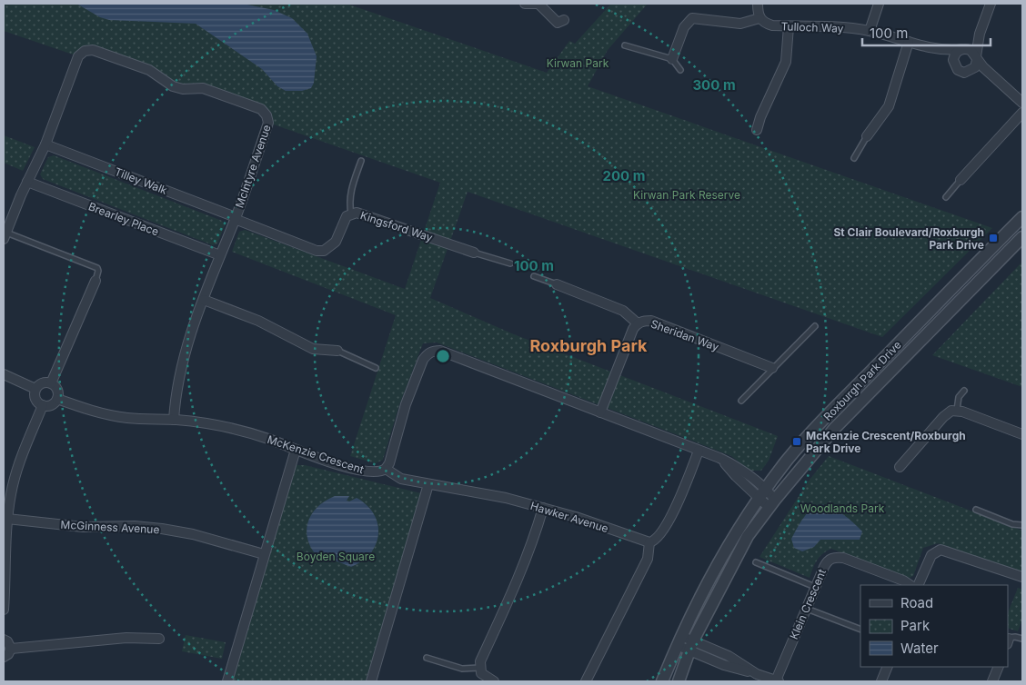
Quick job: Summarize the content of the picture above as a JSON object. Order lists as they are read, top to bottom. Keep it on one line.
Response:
{"streets":{"street":["Tulloch Way","McIntyre Avenue","Tilley Walk","Brearley Place","Kingsford Way","Sheridan Way","Roxburgh Park Drive","McKenzie Crescent","Hawker Avenue","McGinness Avenue","Klein Crescent"]},"crossings":[["McIntyre Avenue","Tilley Walk"],["McIntyre Avenue","Brearley Place"],["McIntyre Avenue","Kingsford Way"],["McIntyre Avenue","McKenzie Crescent"],["Tilley Walk","Kingsford Way"],["McKenzie Crescent","Hawker Avenue"]],"districts":["Roxburgh Park"],"parks":["Kirwan Park","Kirwan Park Reserve","Woodlands Park","Boyden Square"],"places":{"transit":["St Clair Boulevard/Roxburgh Park Drive","McKenzie Crescent/Roxburgh Park Drive"]},"legend":["Road","Park","Water"],"scale_bar":"100 m","rings":["300 m","200 m","100 m"]}
